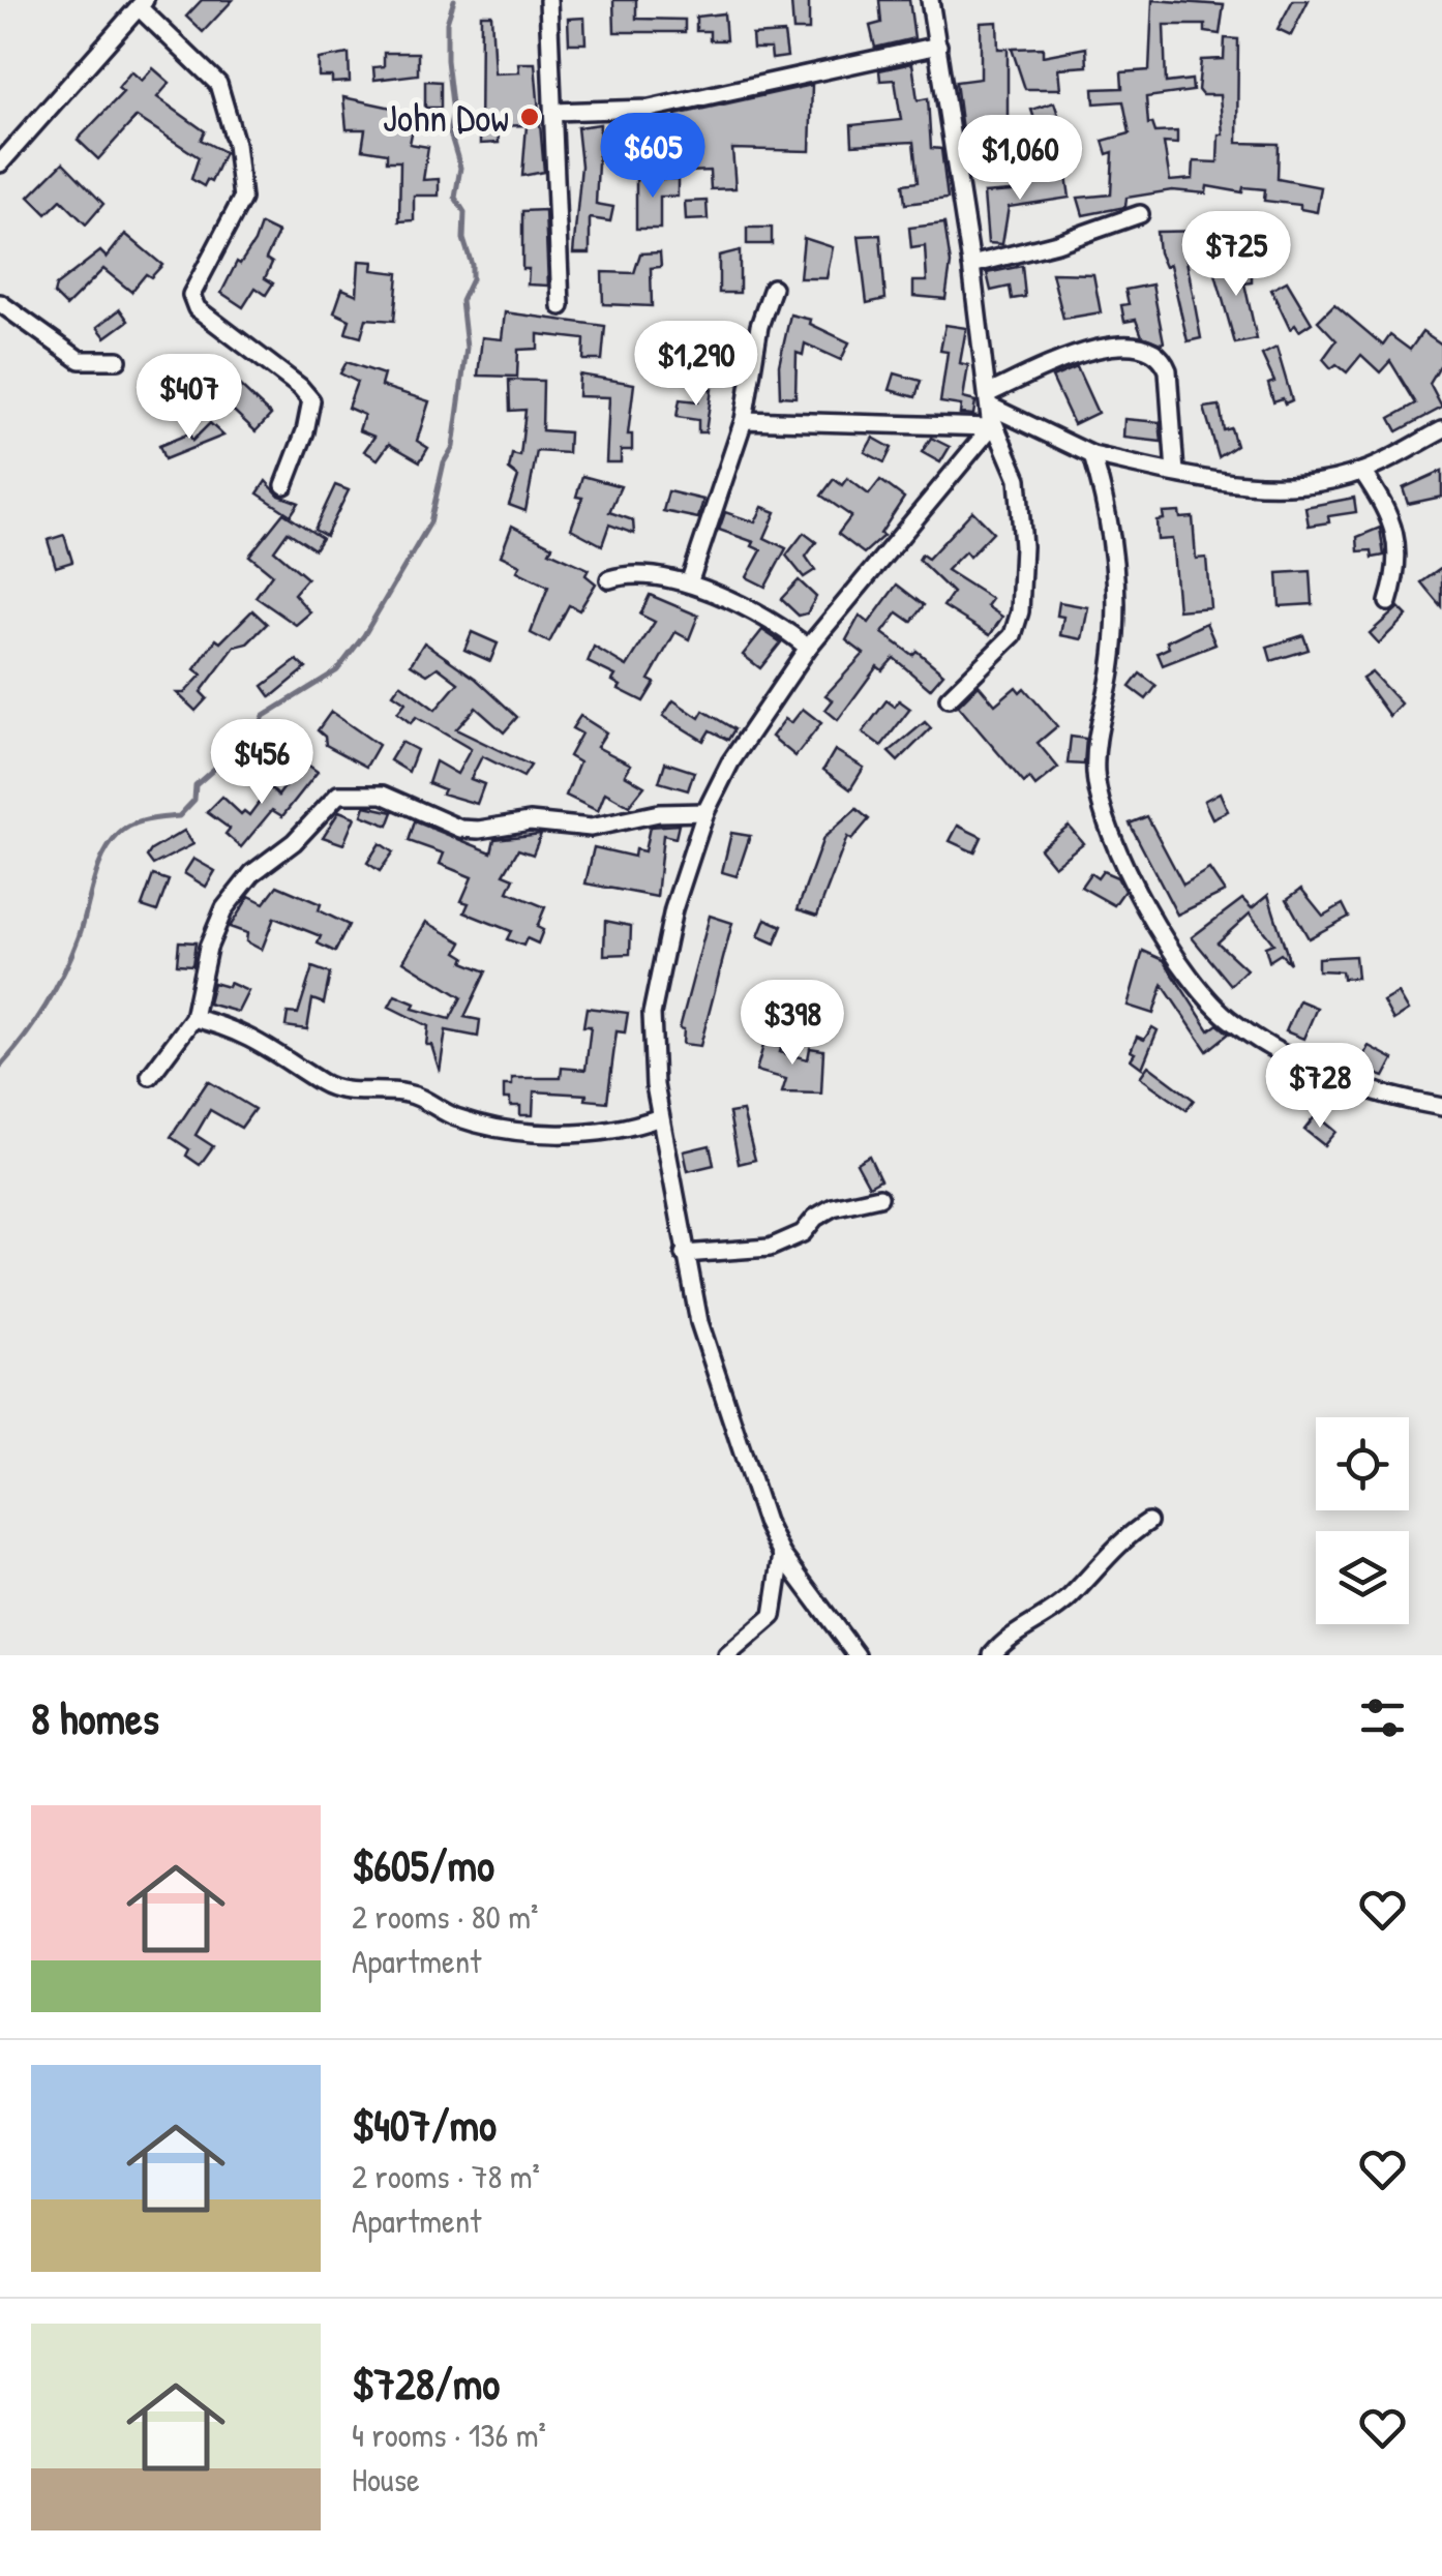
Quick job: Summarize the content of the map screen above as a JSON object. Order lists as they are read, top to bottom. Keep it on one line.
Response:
{"places":["John Dow"],"page":{"price":["$605","$1,060","$725","$1,290","$407","$456","$398","$728"],"heading":"8 homes","list":[{"name":"$605/mo","note":"2 rooms · 80 m² · Apartment"},{"name":"$407/mo","note":"2 rooms · 78 m² · Apartment"},{"name":"$728/mo","note":"4 rooms · 136 m² · House"}]}}
